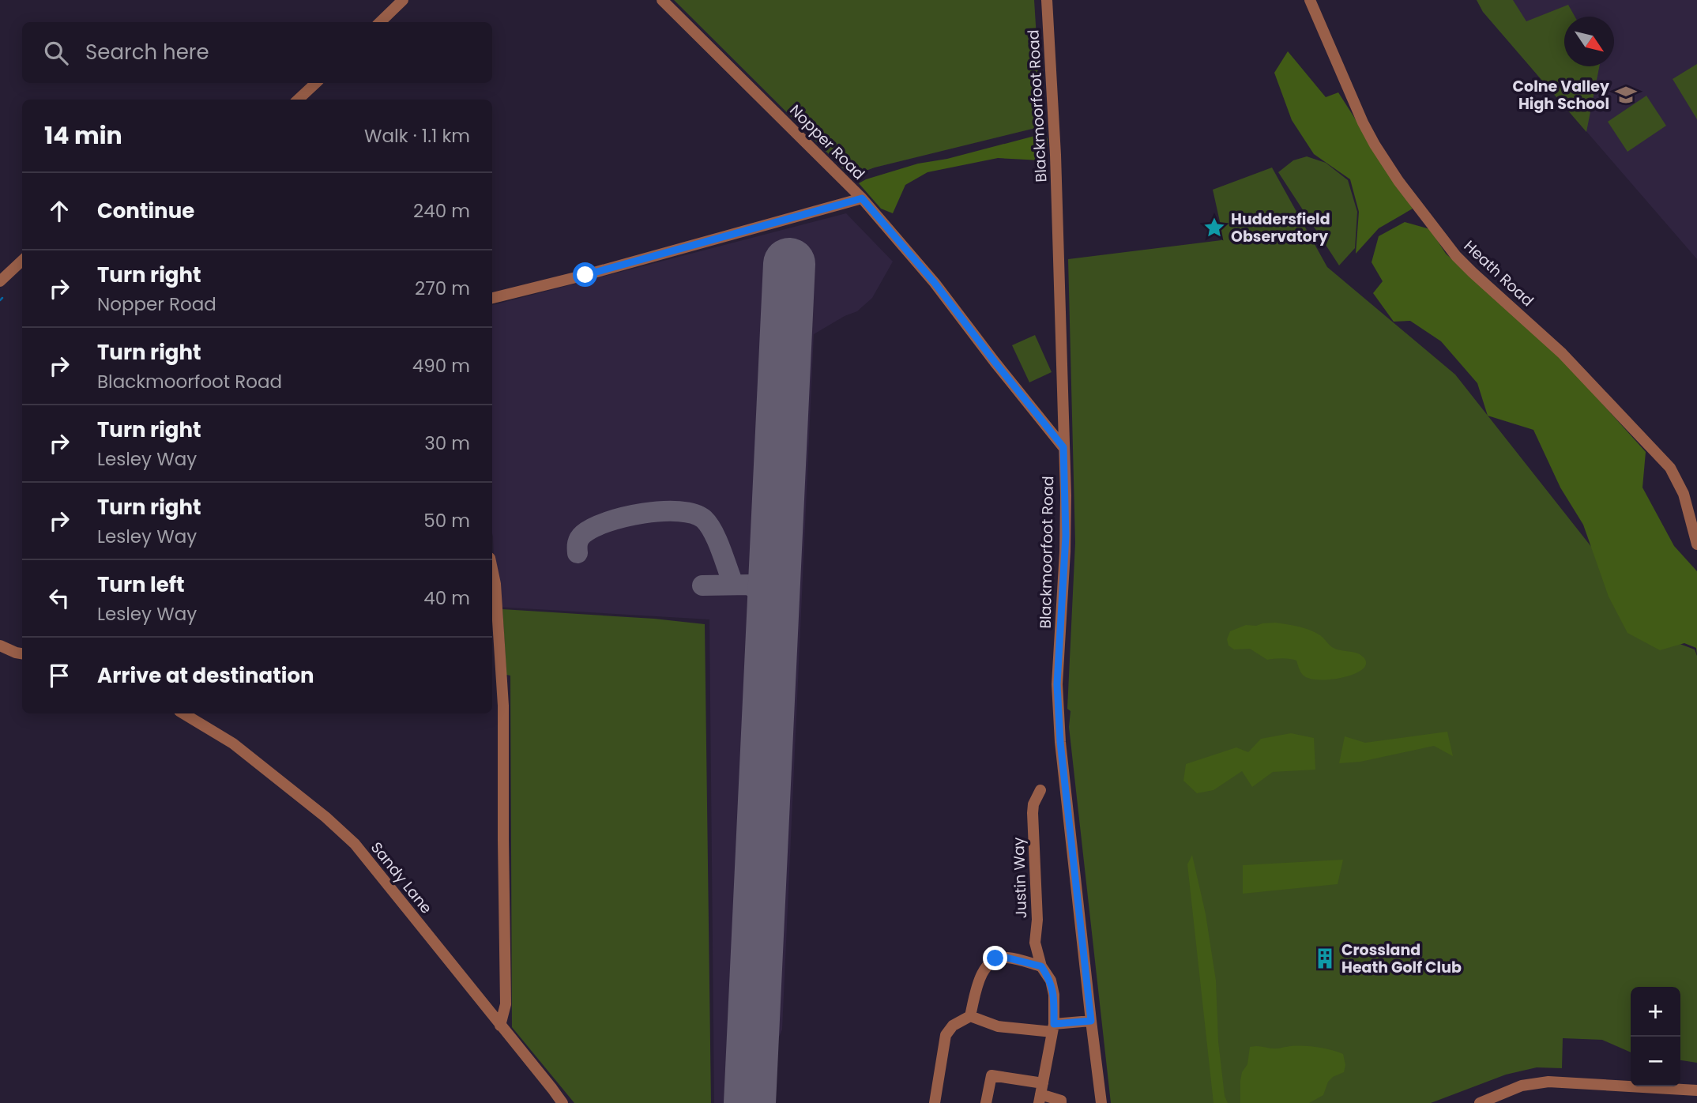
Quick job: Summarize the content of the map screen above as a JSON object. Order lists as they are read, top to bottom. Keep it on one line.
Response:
{"streets":{"street":["Blackmoorfoot Road","Nopper Road","Heath Road","Sandy Lane","Justin Way"]},"crossings":[["Blackmoorfoot Road","Nopper Road"]],"places":{"school or university":["Colne Valley High School"],"place":["Huddersfield Observatory"],"building":["Crossland Heath Golf Club"]},"north":"bottom right","page":{"search":"Search here","heading":["14 min","Walk · 1.1 km"],"list":[["Continue","240 m"],["Turn right","Nopper Road","270 m"],["Turn right","Blackmoorfoot Road","490 m"],["Turn right","Lesley Way","30 m"],["Turn right","Lesley Way","50 m"],["Turn left","Lesley Way","40 m"],"Arrive at destination"],"map_buttons":["+","−"]}}
